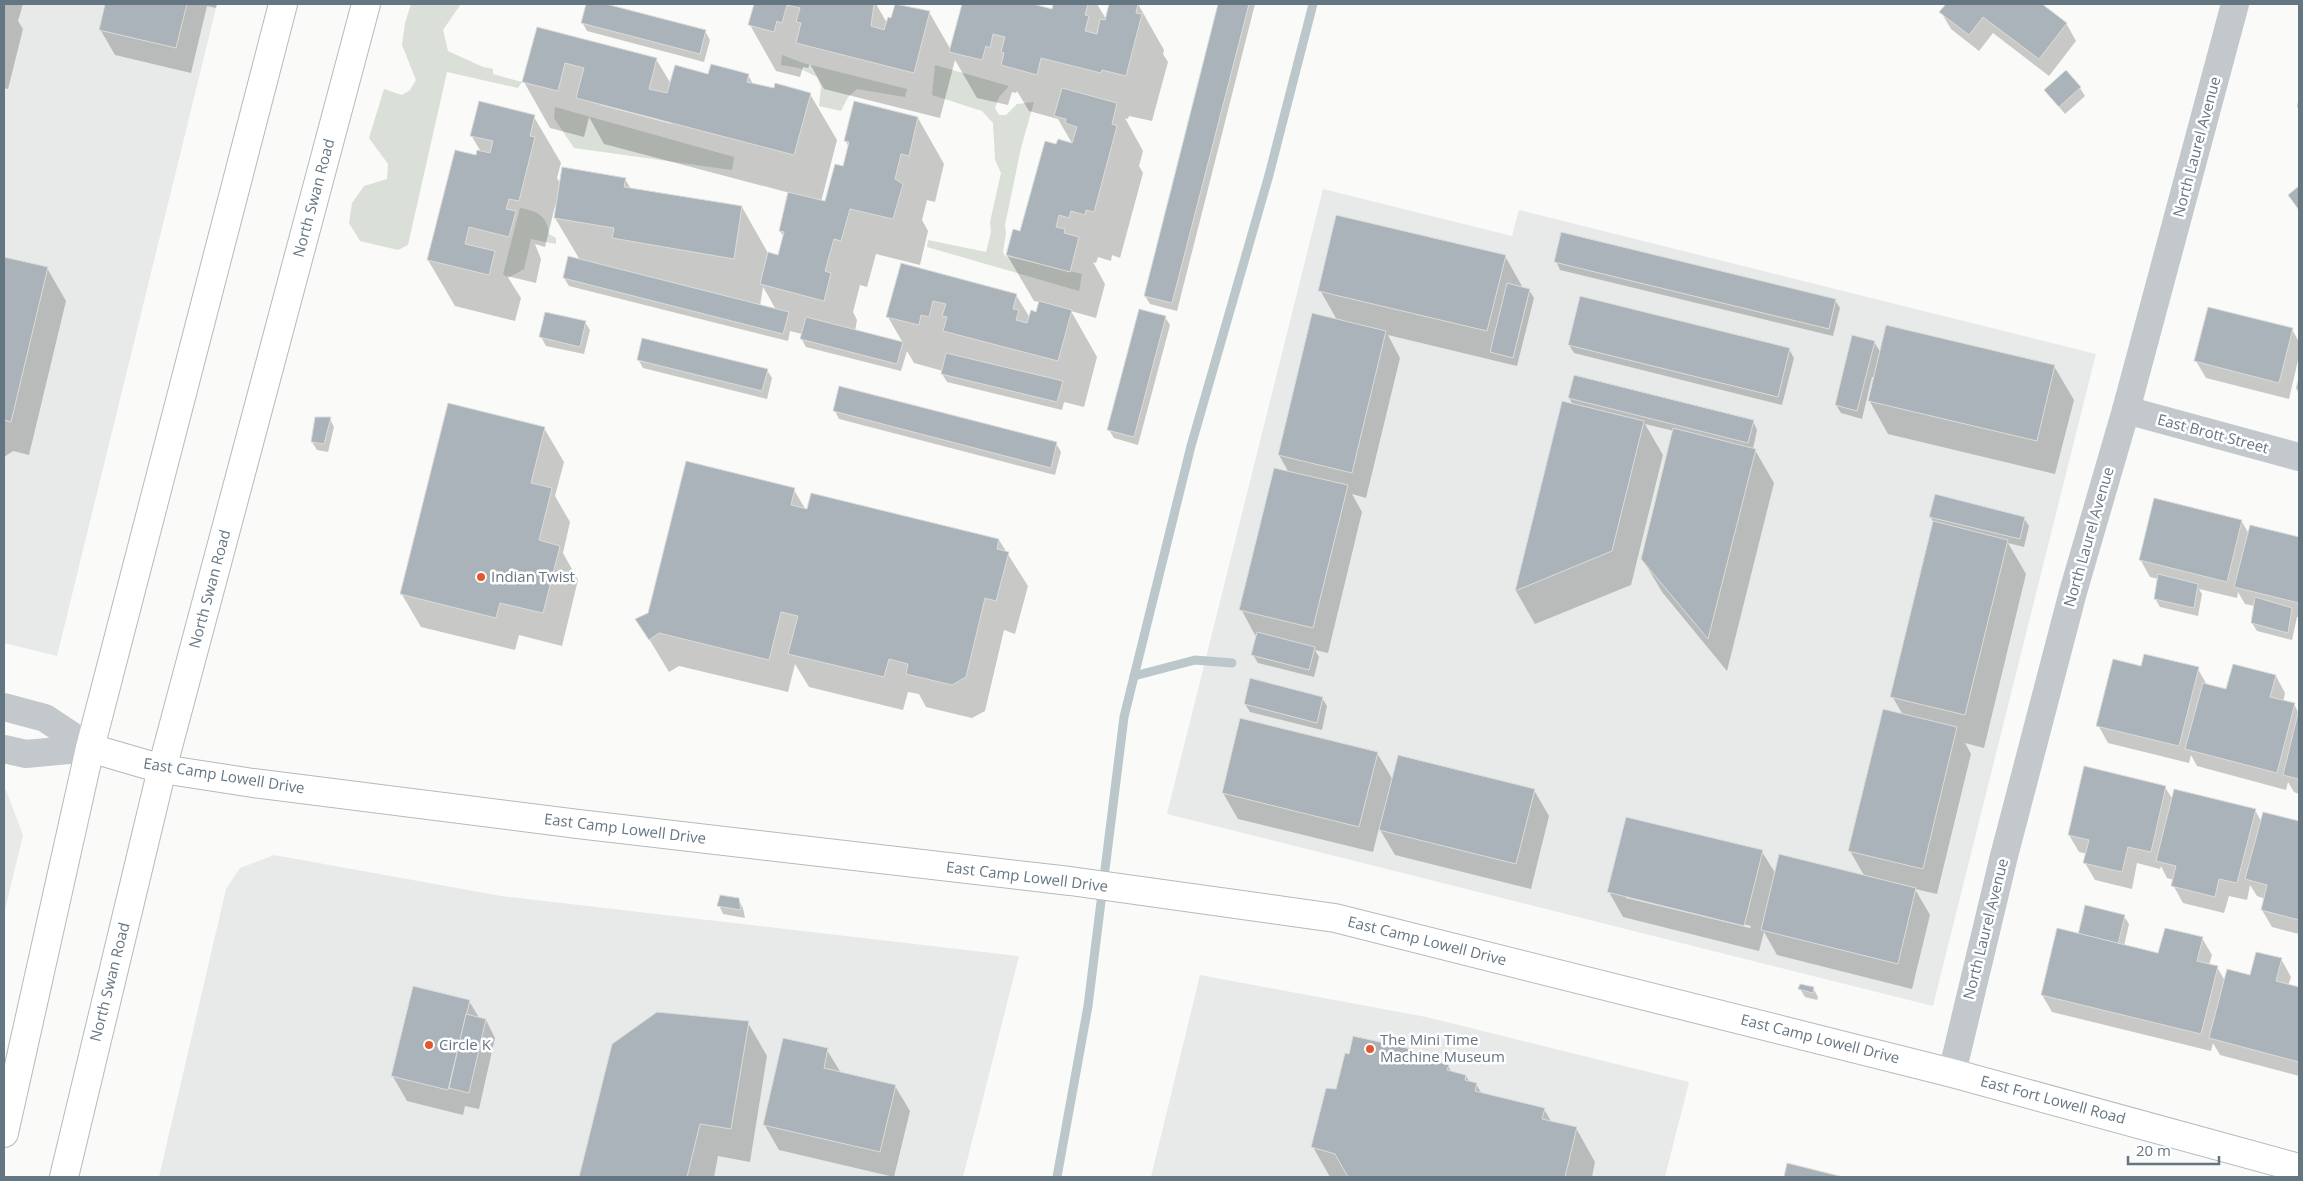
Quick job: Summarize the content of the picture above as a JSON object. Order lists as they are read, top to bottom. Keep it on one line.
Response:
{"streets":{"main road":["North Swan Road","East Camp Lowell Drive","East Fort Lowell Road"],"street":["North Laurel Avenue","East Brott Street"]},"crossings":[["North Laurel Avenue","East Brott Street"],["North Laurel Avenue","East Camp Lowell Drive"],["North Laurel Avenue","East Fort Lowell Road"],["North Swan Road","East Camp Lowell Drive"],["East Camp Lowell Drive","East Fort Lowell Road"]],"places":["Indian Twist","Circle K","The Mini Time Machine Museum"],"scale_bar":"20 m"}
